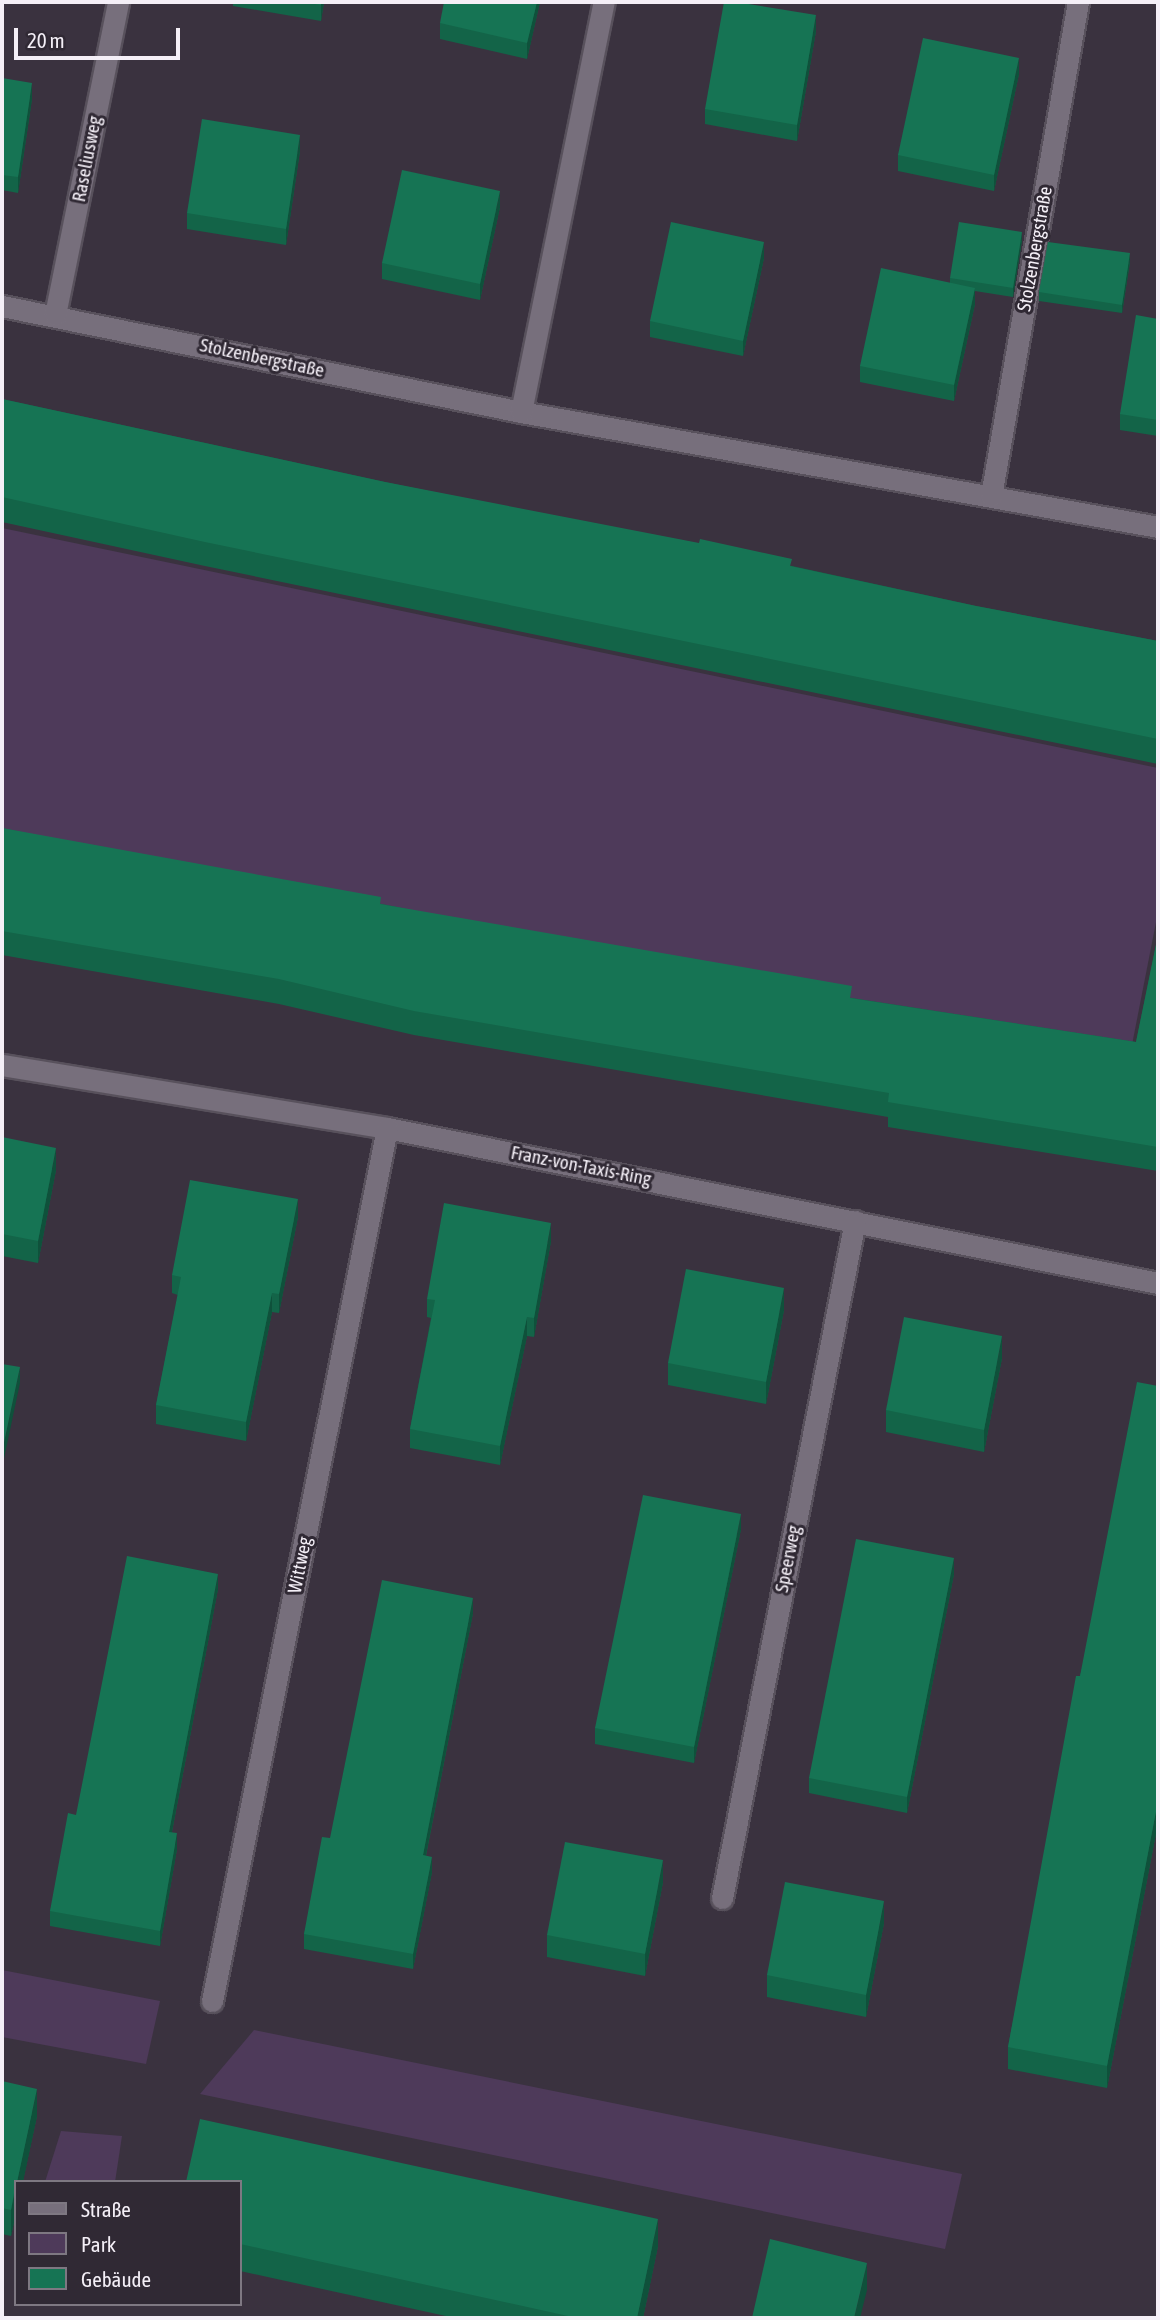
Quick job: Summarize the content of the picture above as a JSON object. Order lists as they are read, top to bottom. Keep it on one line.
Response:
{"streets":{"street":["Raseliusweg","Stolzenbergstraße","Franz-von-Taxis-Ring","Speerweg","Wittweg"]},"crossings":[["Raseliusweg","Stolzenbergstraße"],["Franz-von-Taxis-Ring","Speerweg"],["Franz-von-Taxis-Ring","Wittweg"]],"legend":["Straße","Park","Gebäude"],"scale_bar":"20 m"}
